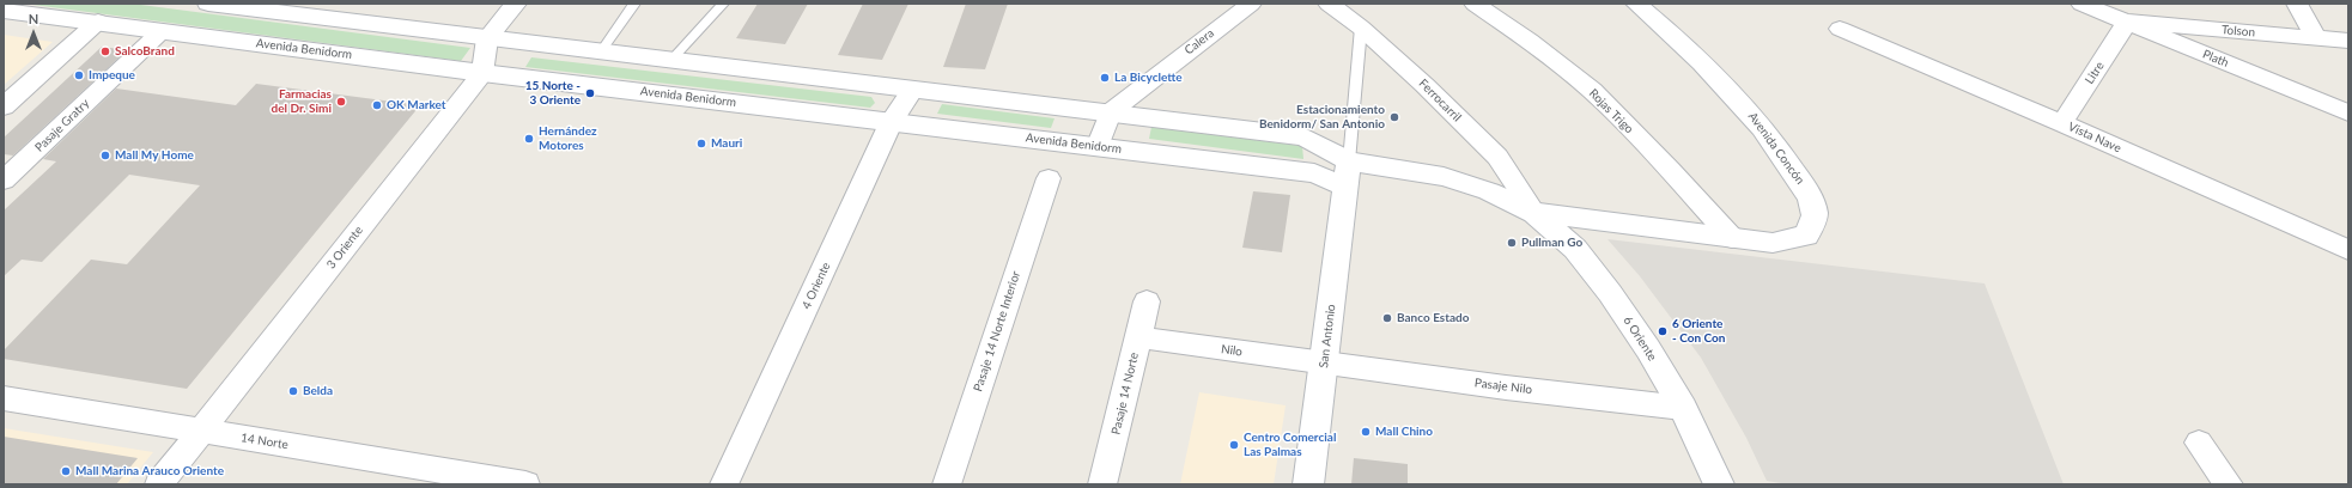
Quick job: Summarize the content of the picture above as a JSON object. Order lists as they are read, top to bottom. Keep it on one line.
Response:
{"streets":{"main road":["Avenida Benidorm","Avenida Concón","San Antonio","6 Oriente"],"street":["Tolson","Calera","Plath","Litre","Ferrocarril","Rojas Trigo","Pasaje Gratry","Vista Nave","3 Oriente","4 Oriente","Pasaje 14 Norte Interior","Nilo","Pasaje Nilo","Pasaje 14 Norte","14 Norte"]},"crossings":[["Tolson","Plath"],["Tolson","Litre"],["Calera","Avenida Benidorm"],["Avenida Benidorm","Ferrocarril"],["Avenida Benidorm","Pasaje Gratry"],["Avenida Benidorm","Avenida Concón"],["Avenida Benidorm","3 Oriente"],["Avenida Benidorm","4 Oriente"],["Avenida Benidorm","San Antonio"],["Avenida Benidorm","6 Oriente"],["Plath","Litre"],["Litre","Vista Nave"],["Ferrocarril","Avenida Concón"],["Ferrocarril","6 Oriente"],["Rojas Trigo","Avenida Concón"],["Avenida Concón","6 Oriente"],["3 Oriente","14 Norte"],["San Antonio","Nilo"],["San Antonio","Pasaje Nilo"],["6 Oriente","Pasaje Nilo"],["Nilo","Pasaje Nilo"],["Nilo","Pasaje 14 Norte"]],"places":["SalcoBrand","Impeque","La Bicyclette","15 Norte - 3 Oriente","Farmacias del Dr. Simi","OK Market","Estacionamiento Benidorm/ San Antonio","Hernández Motores","Mauri","Mall My Home","Pullman Go","Banco Estado","6 Oriente - Con Con","Belda","Mall Chino","Centro Comercial Las Palmas","Mall Marina Arauco Oriente"],"north":"top"}
